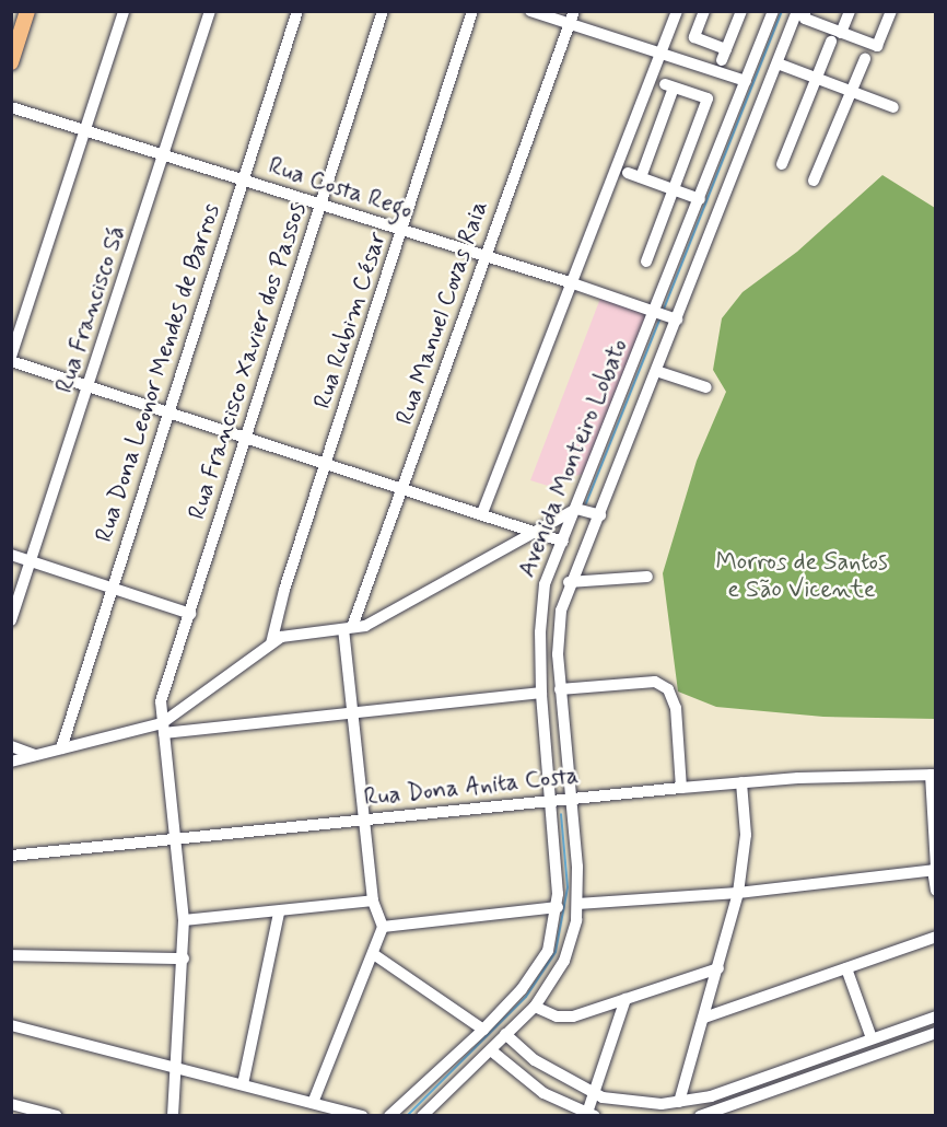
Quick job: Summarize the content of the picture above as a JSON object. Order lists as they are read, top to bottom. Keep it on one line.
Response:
{"streets":{"street":["Rua Costa Rego","Rua Francisco Sá","Rua Manuel Covas Raia","Rua Rubim César","Rua Francisco Xavier dos Passos","Rua Dona Leonor Mendes de Barros","Avenida Monteiro Lobato","Rua Dona Anita Costa"]},"crossings":[["Rua Costa Rego","Rua Francisco Sá"],["Rua Costa Rego","Rua Manuel Covas Raia"],["Rua Costa Rego","Rua Rubim César"],["Rua Costa Rego","Rua Francisco Xavier dos Passos"],["Rua Costa Rego","Rua Dona Leonor Mendes de Barros"],["Rua Costa Rego","Avenida Monteiro Lobato"],["Rua Francisco Xavier dos Passos","Rua Dona Anita Costa"],["Avenida Monteiro Lobato","Rua Dona Anita Costa"]],"parks":["Morros de Santos e São Vicente"]}
